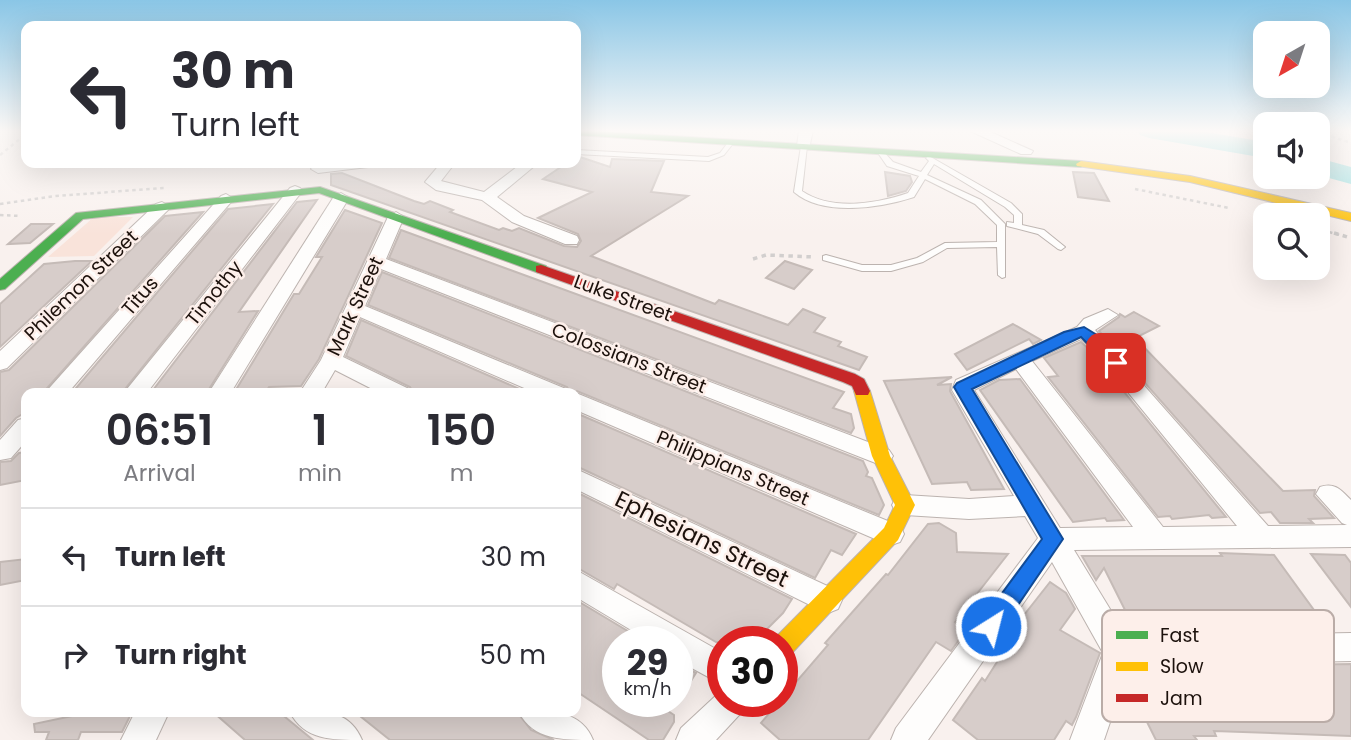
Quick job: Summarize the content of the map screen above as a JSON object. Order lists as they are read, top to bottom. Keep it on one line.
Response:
{"streets":{"main road":["Luke Street"],"street":["Philemon Street","Timothy","Titus","Mark Street","Colossians Street","Philippians Street","Ephesians Street"]},"crossings":[["Philemon Street","Luke Street"],["Timothy","Luke Street"],["Titus","Luke Street"],["Luke Street","Mark Street"],["Luke Street","Colossians Street"],["Mark Street","Colossians Street"]],"legend":["Fast","Slow","Jam"],"north":"bottom left","page":{"turn":["30 m","Turn left"],"eta":["06:51","Arrival","1","min","150","m"],"list":[{"name":"Turn left","value":"30 m"},{"name":"Turn right","value":"50 m"}],"speed":"29 km/h","limit":"30"}}
